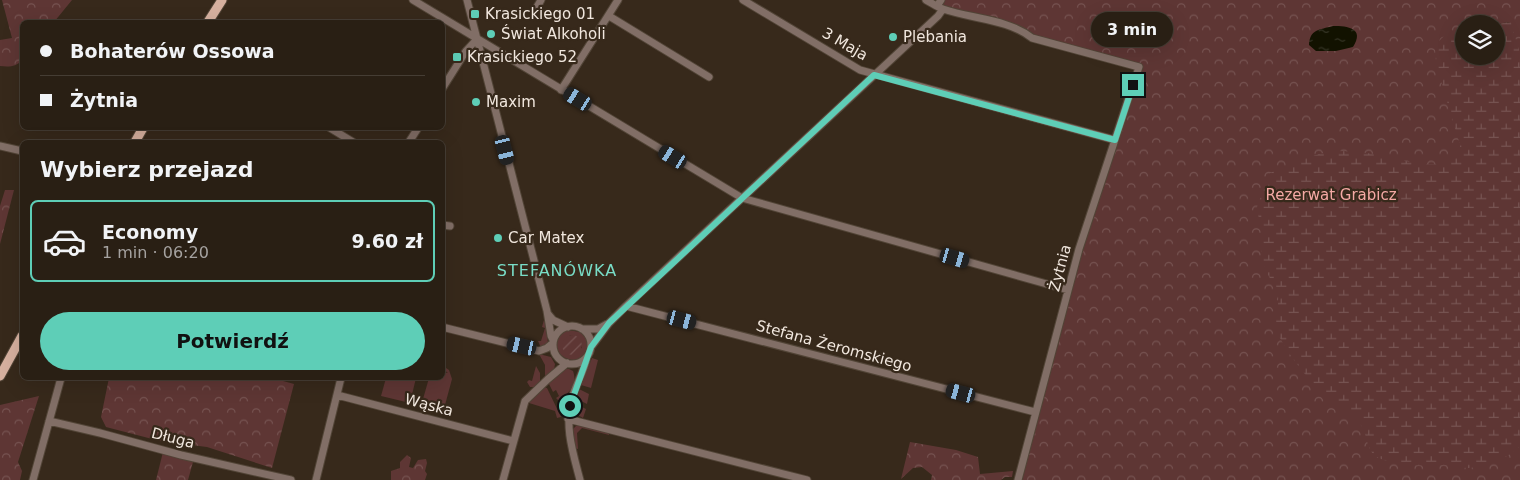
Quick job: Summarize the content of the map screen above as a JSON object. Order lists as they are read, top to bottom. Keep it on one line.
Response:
{"streets":{"street":["3 Maja","Żytnia","Stefana Żeromskiego","Wąska","Długa"]},"crossings":[["3 Maja","Żytnia"],["Żytnia","Stefana Żeromskiego"]],"districts":["STEFANÓWKA"],"parks":["Rezerwat Grabicz"],"places":{"transit":["Krasickiego 01","Krasickiego 52"],"other":["Świat Alkoholi","Plebania","Maxim","Car Matex"]},"page":{"bubble":"3 min","banner":["Bohaterów Ossowa","Żytnia"],"heading":"Wybierz przejazd","list":[{"name":"Economy","note":"1 min · 06:20","value":"9.60 zł"}],"buttons":"Potwierdź"}}
